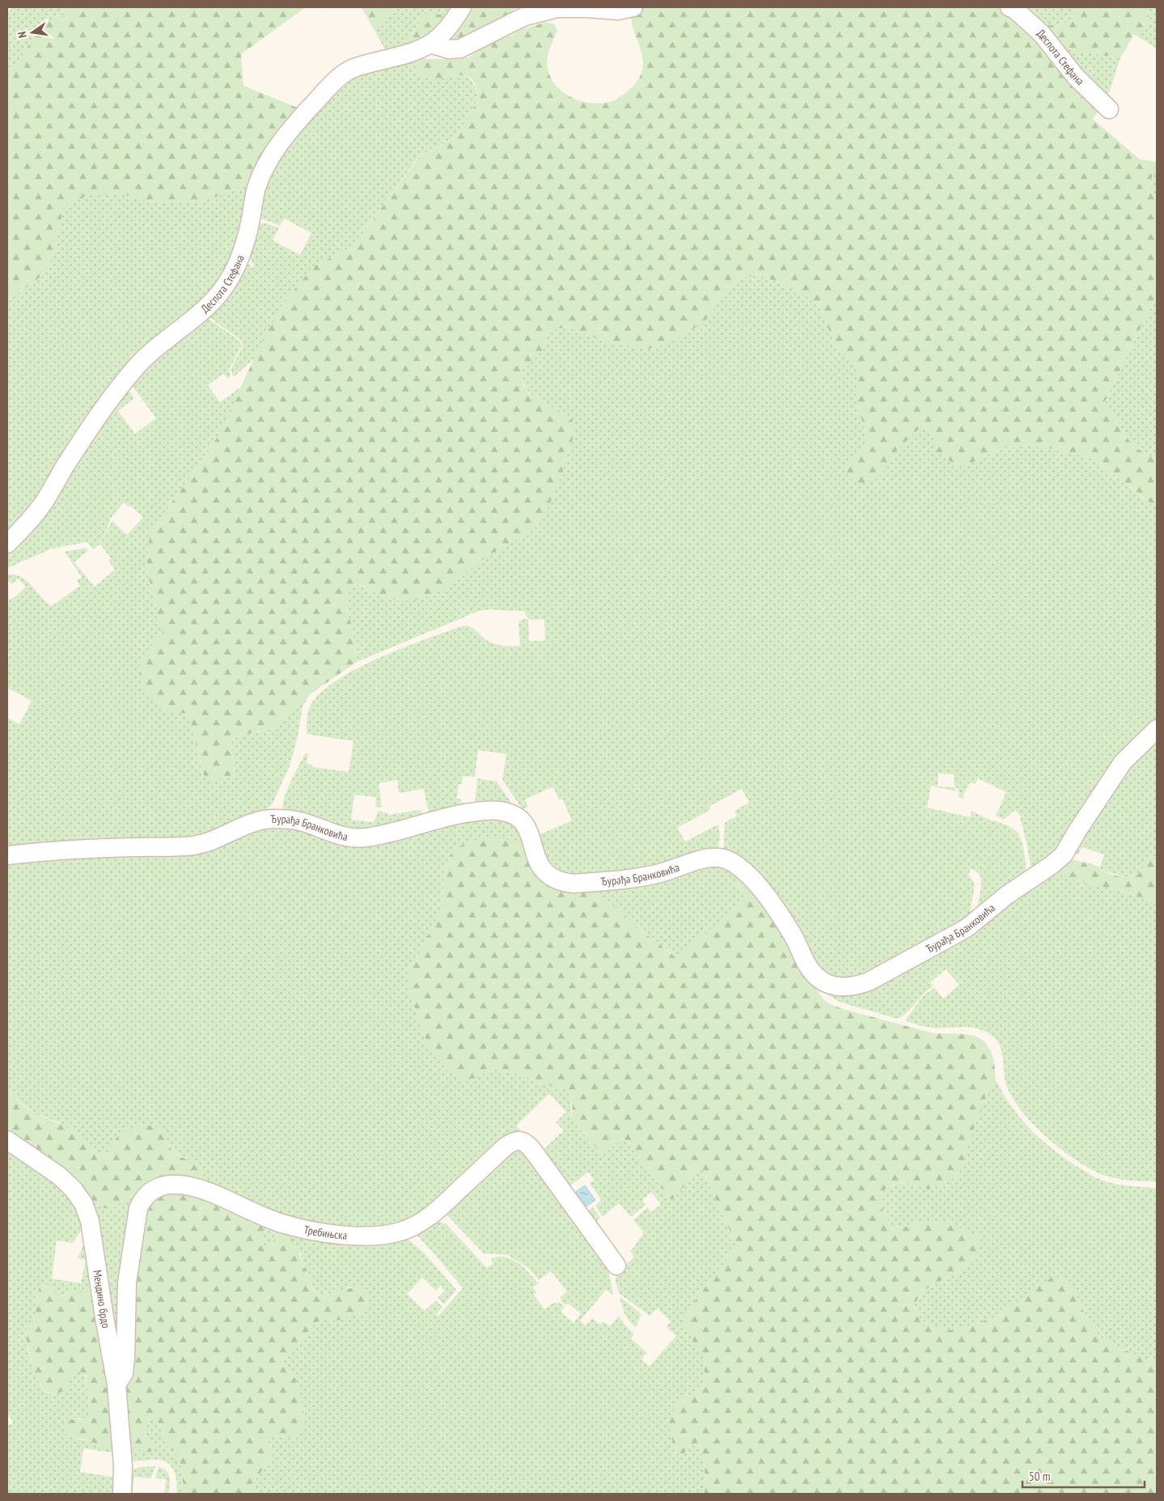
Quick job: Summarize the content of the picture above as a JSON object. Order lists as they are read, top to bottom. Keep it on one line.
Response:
{"streets":{"street":["Деспота Стефана","Ђурађа Бранковића","Требињска","Мендино брдо"]},"crossings":[["Требињска","Мендино брдо"]],"scale_bar":"50 m","north":"left"}
